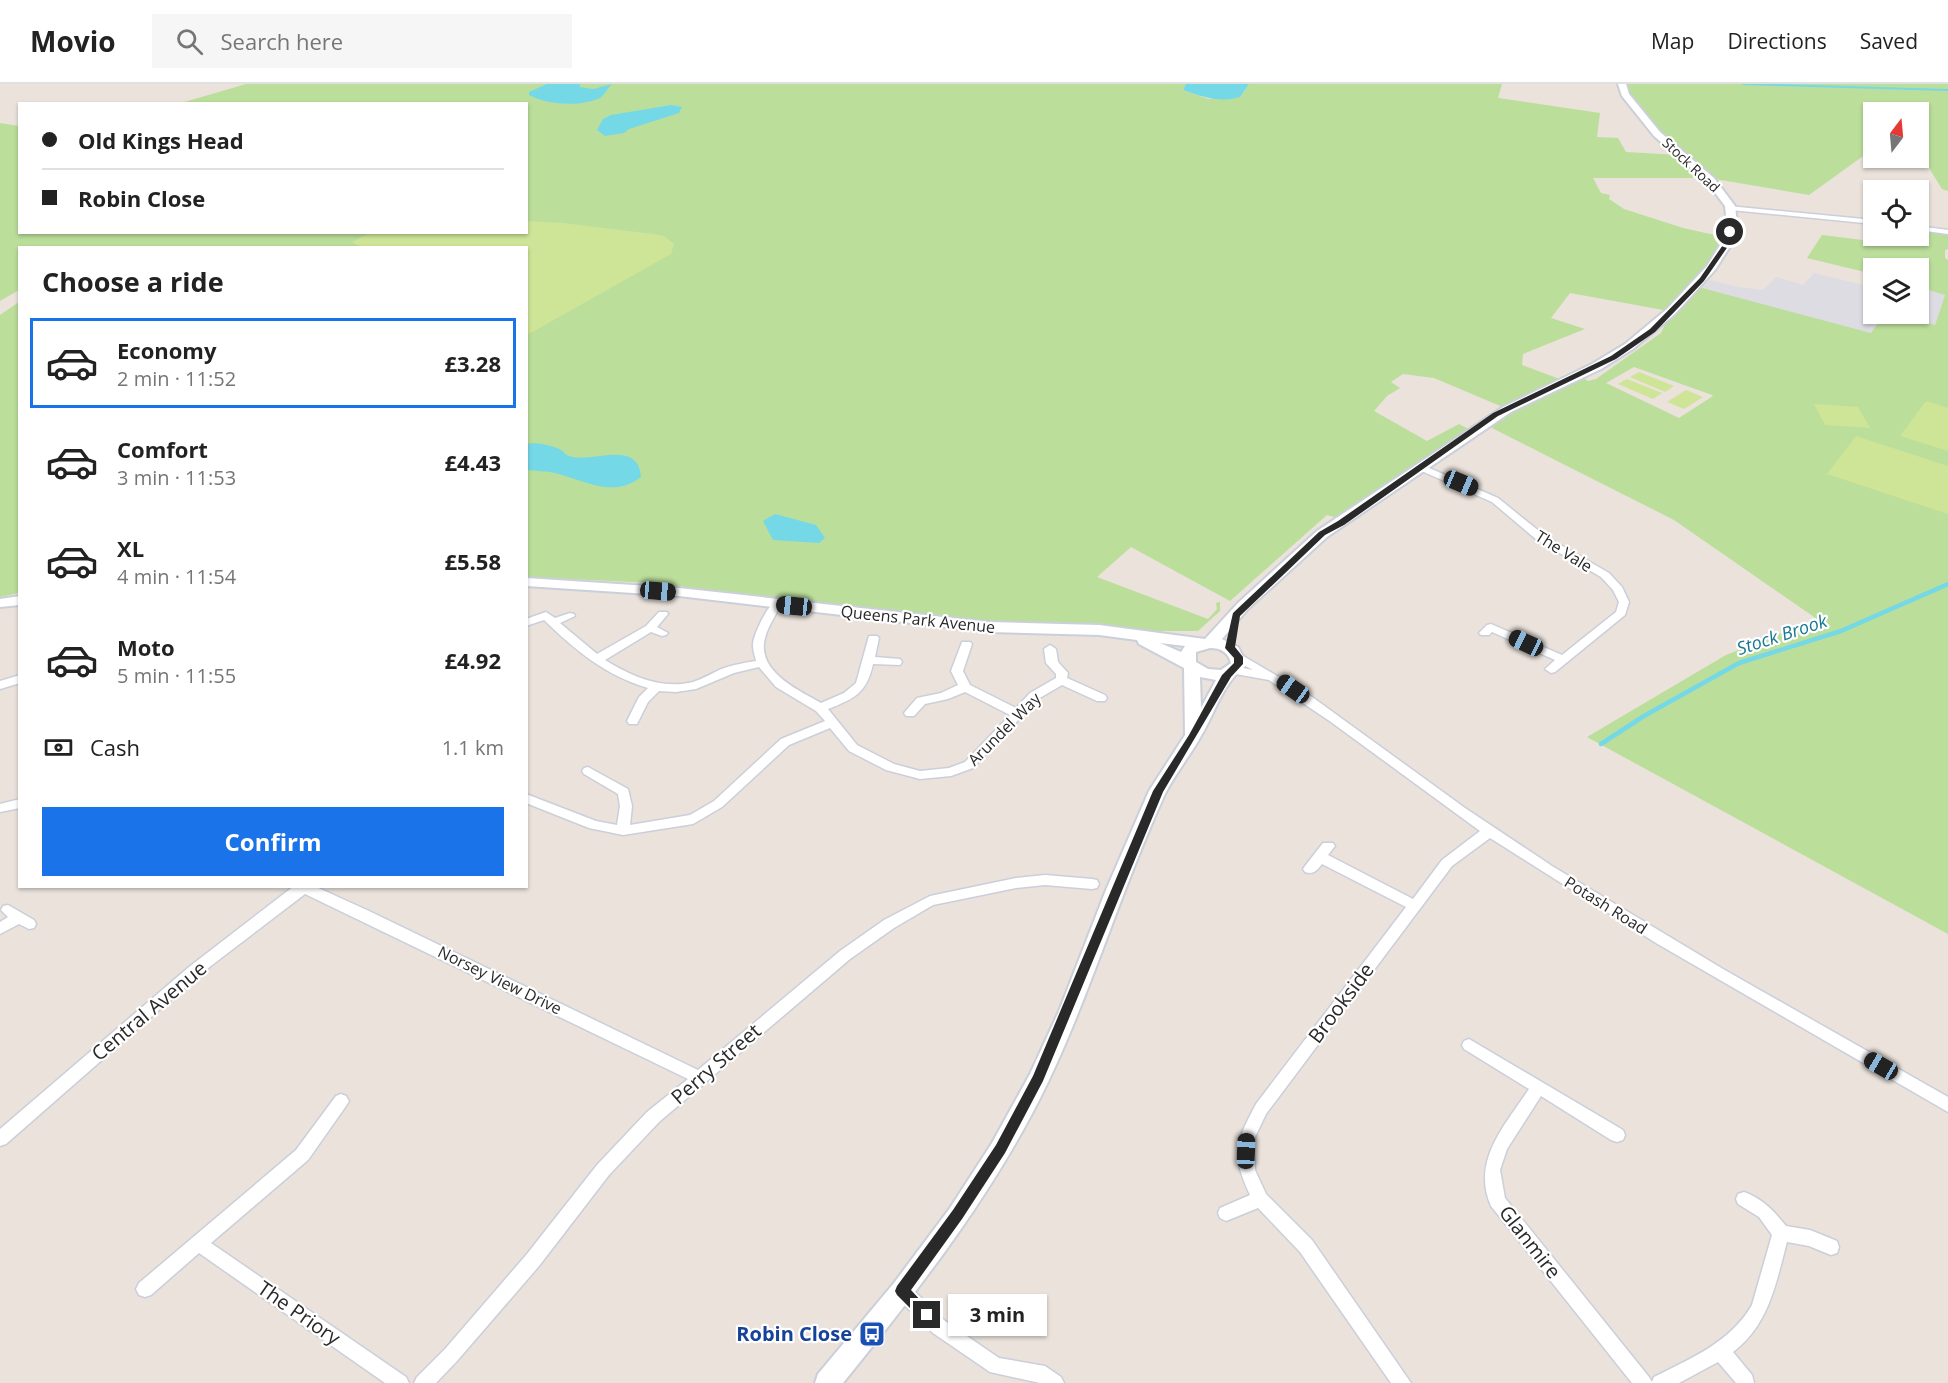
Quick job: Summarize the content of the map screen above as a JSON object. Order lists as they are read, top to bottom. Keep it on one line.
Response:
{"streets":{"main road":["Stock Road","Queens Park Avenue"],"street":["The Vale","Arundel Way","Potash Road","Norsey View Drive","Brookside","Central Avenue","Perry Street","Glanmire","The Priory"]},"crossings":[["Stock Road","The Vale"],["Stock Road","Queens Park Avenue"],["Potash Road","Brookside"],["Norsey View Drive","Perry Street"]],"water":["Stock Brook"],"places":{"bus stop":["Robin Close"]},"north":"top","page":{"header":"Movio","search":"Search here","nav":["Map","Directions","Saved"],"banner":["Old Kings Head","Robin Close"],"heading":"Choose a ride","list":[{"name":"Economy","note":"2 min · 11:52","value":"£3.28"},{"name":"Comfort","note":"3 min · 11:53","value":"£4.43"},{"name":"XL","note":"4 min · 11:54","value":"£5.58"},{"name":"Moto","note":"5 min · 11:55","value":"£4.92"}],"pay":["Cash","1.1 km"],"buttons":"Confirm","bubble":"3 min"}}
